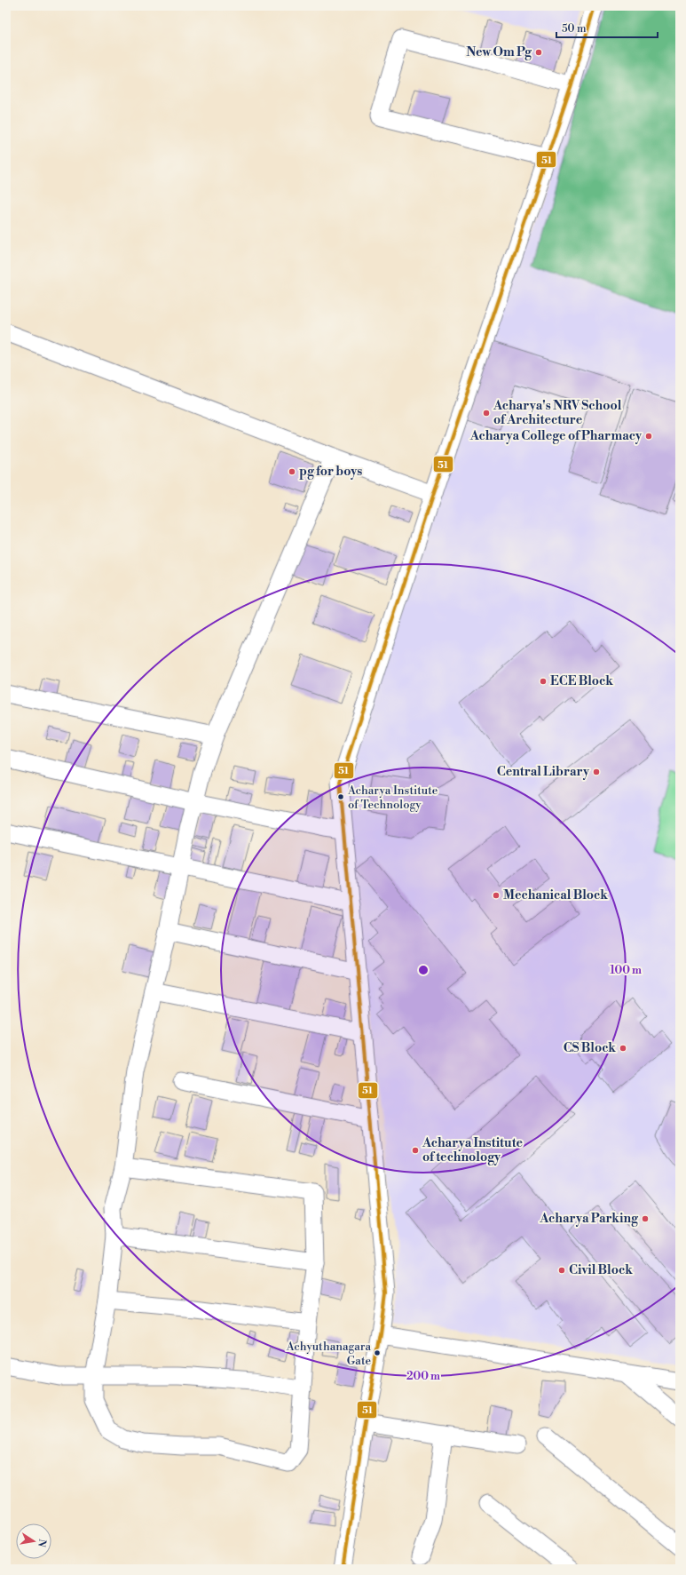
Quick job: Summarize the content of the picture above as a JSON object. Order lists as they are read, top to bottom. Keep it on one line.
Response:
{"places":["New Om Pg","Acharya's NRV School of Architecture","Acharya College of Pharmacy","pg for boys","ECE Block","Central Library","Acharya Institute of Technology","Mechanical Block","CS Block","Acharya Institute of technology","Acharya Parking","Civil Block","Achyuthanagara Gate"],"lines":["transit line 51"],"scale_bar":"50 m","north":"right","rings":["100 m","200 m"]}
